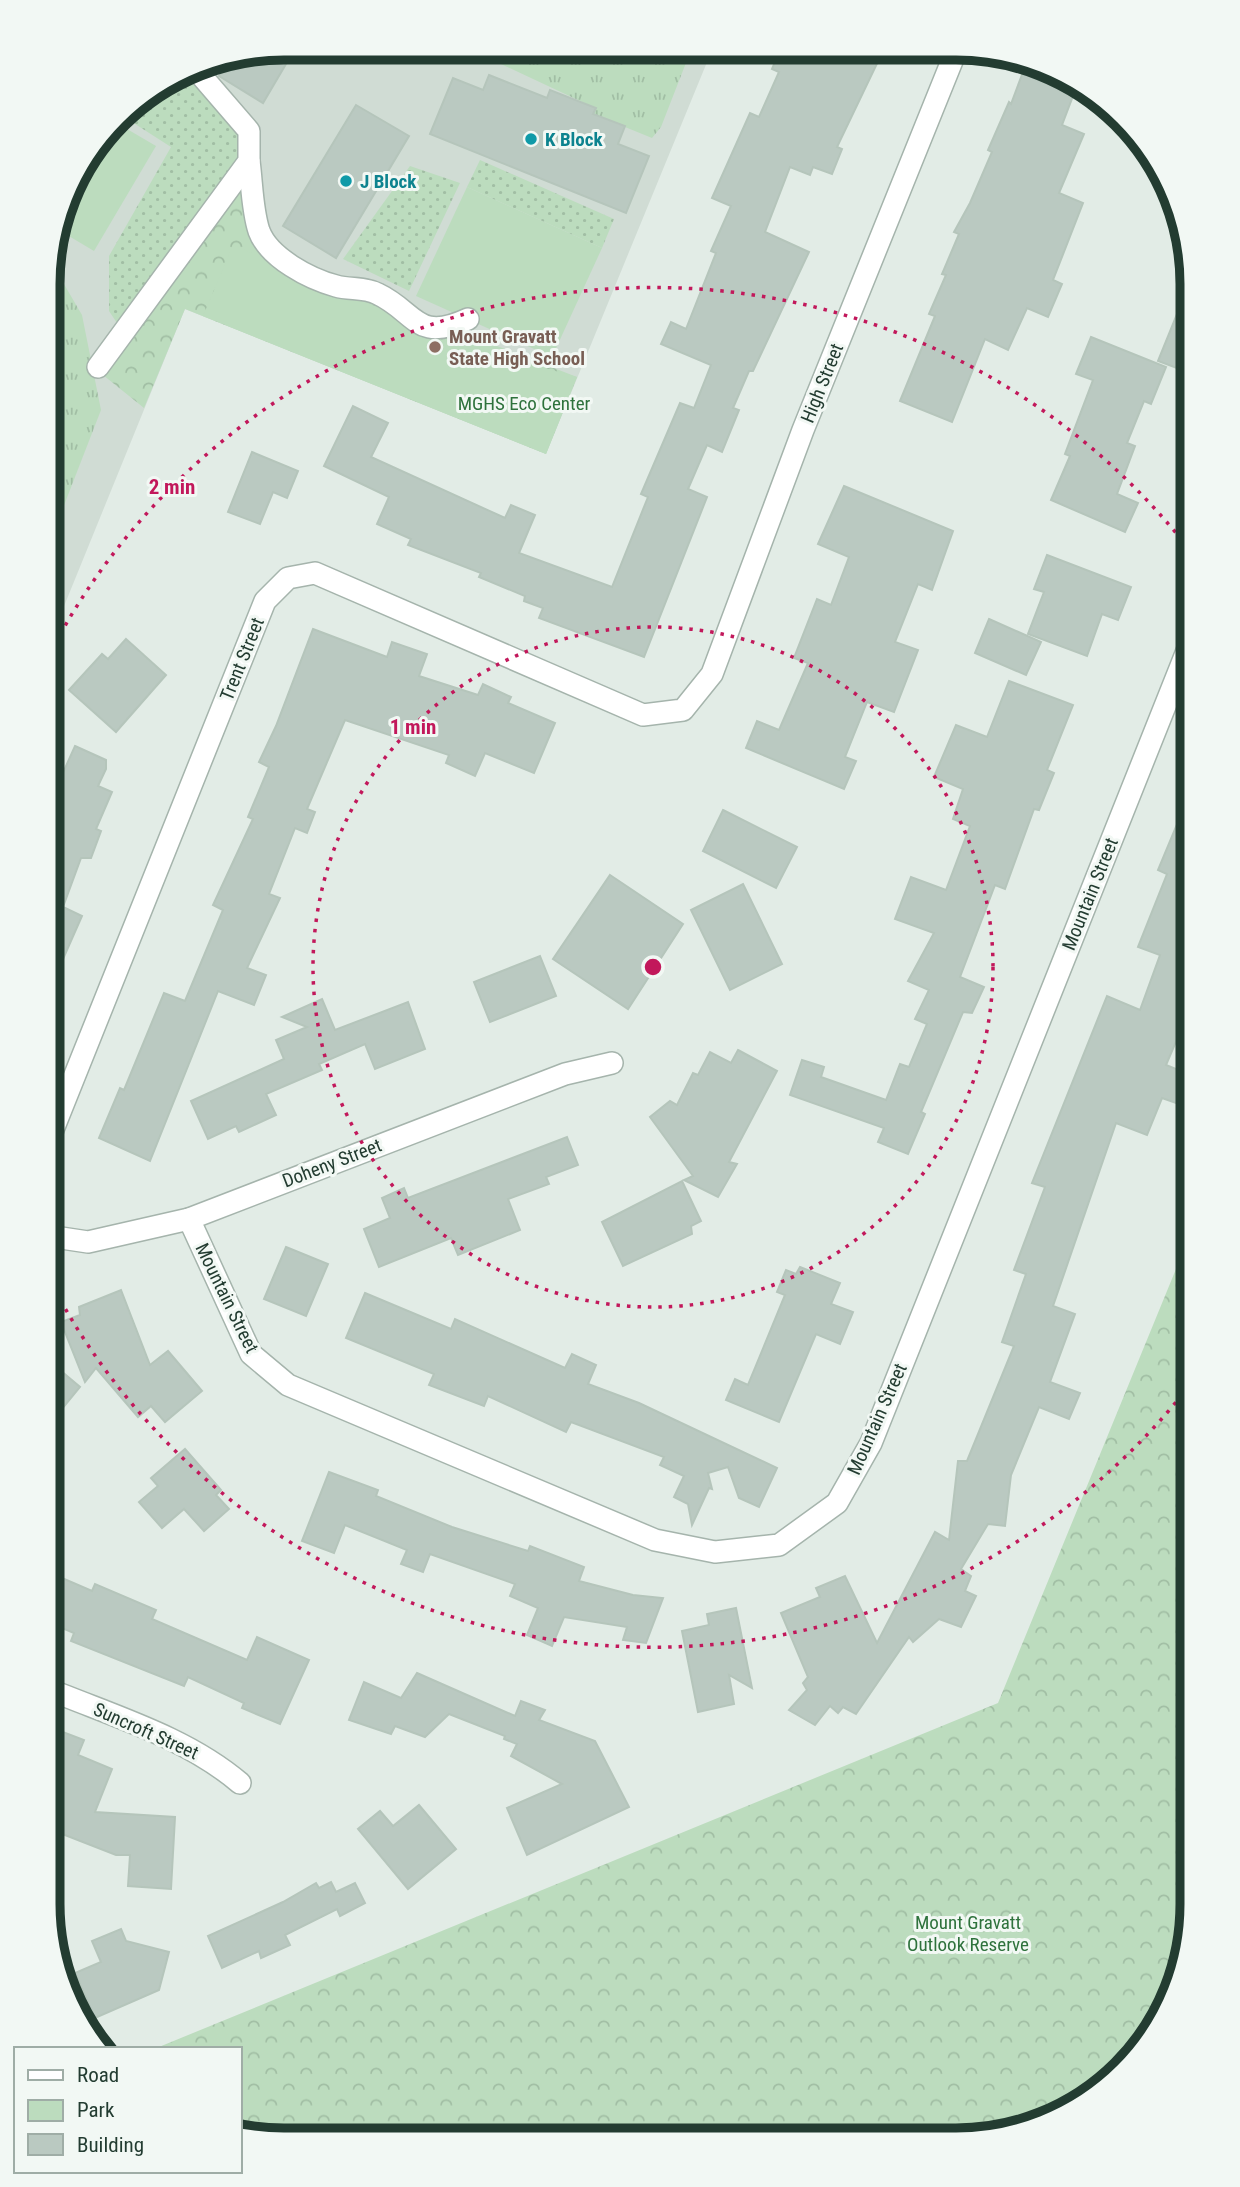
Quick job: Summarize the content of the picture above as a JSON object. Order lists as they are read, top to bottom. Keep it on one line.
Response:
{"streets":{"street":["High Street","Trent Street","Mountain Street","Doheny Street","Suncroft Street"]},"crossings":[["High Street","Trent Street"],["Mountain Street","Doheny Street"]],"parks":["MGHS Eco Center","Mount Gravatt Outlook Reserve"],"places":["K Block","J Block","Mount Gravatt State High School"],"legend":["Road","Park","Building"],"rings":["2 min","1 min"]}
